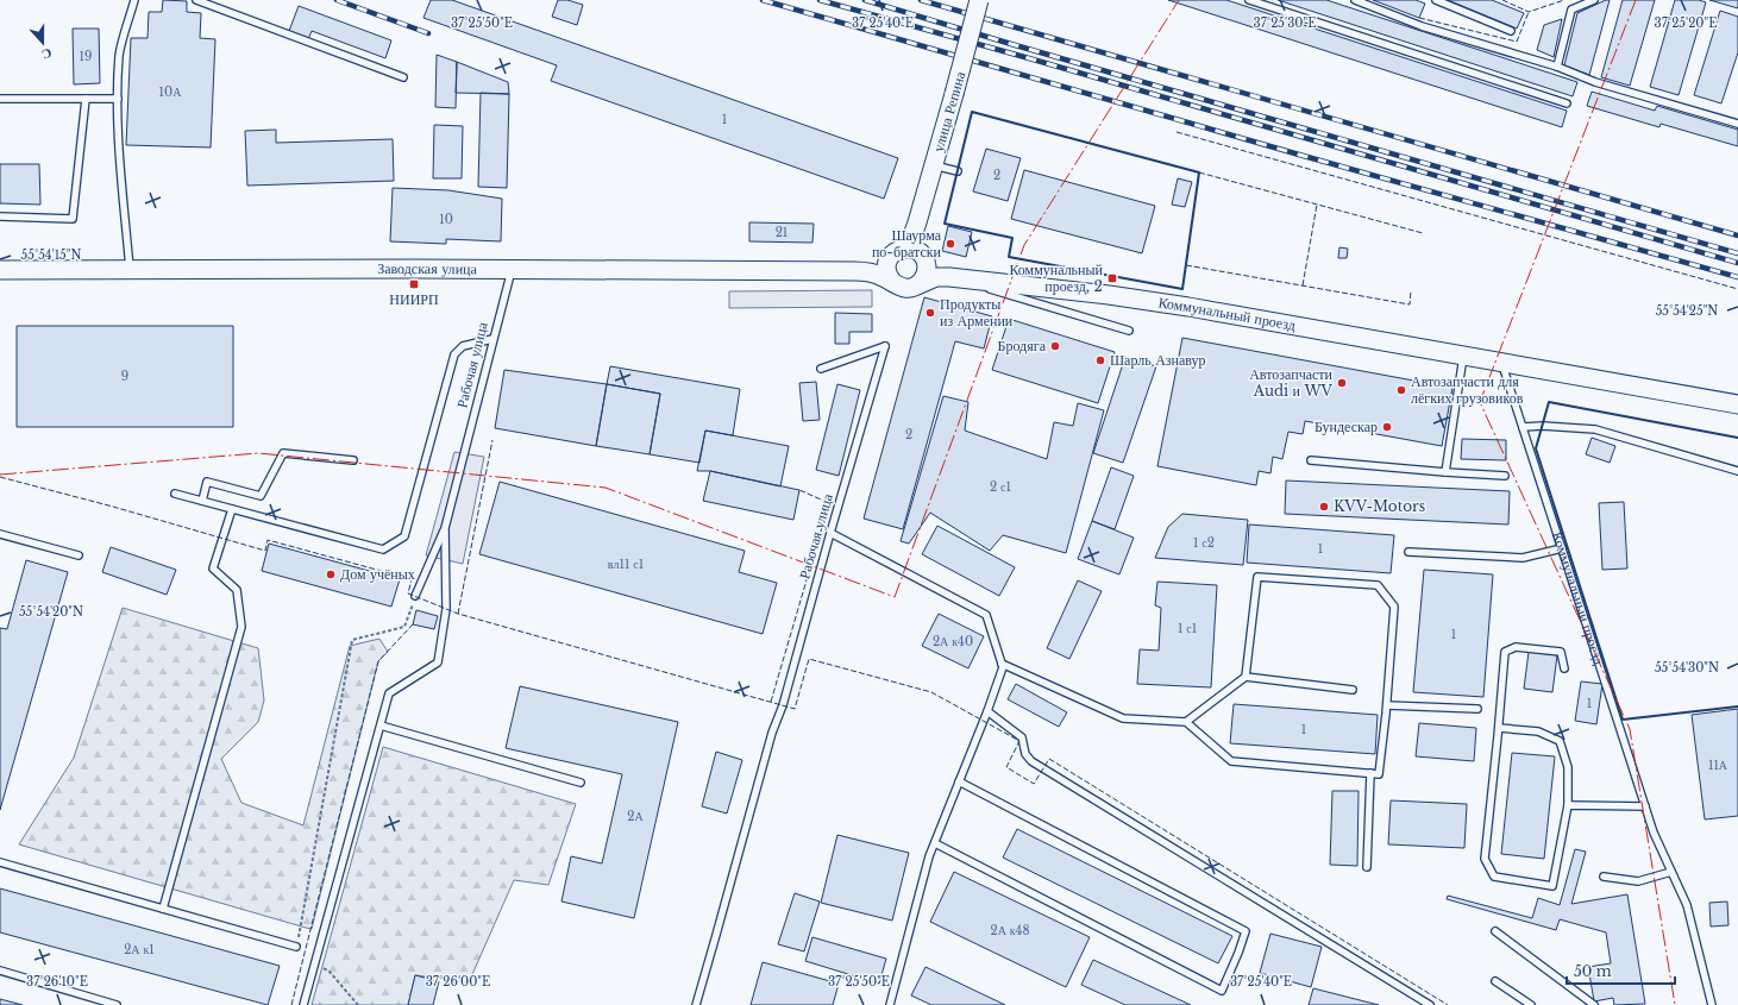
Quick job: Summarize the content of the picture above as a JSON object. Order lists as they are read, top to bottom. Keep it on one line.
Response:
{"streets":{"street":["улица Репина","Заводская улица","Коммунальный проезд"],"lane":["Рабочая улица"]},"crossings":[["улица Репина","Заводская улица"],["улица Репина","Коммунальный проезд"],["Заводская улица","Коммунальный проезд"],["Заводская улица","Рабочая улица"]],"places":{"other":["Шаурма по-братски","Продукты из Армении","Бродяга","Шарль Азнавур","Автозапчасти Audi и WV","Автозапчасти для лёгких грузовиков","Бундескар","KVV-Motors","Дом учёных"],"transit":["Коммунальный проезд, 2","НИИРП"]},"house_numbers":["19","10А","1","2","10","21","9","2","2 с1","1 с2","1","вл11 с1","1 с1","1","2А к40","1","1","11А","2А","2А к48","2А к1"],"scale_bar":"50 m","north":"bottom","coordinates":["37°25'50\"E","37°25'40\"E","37°25'30\"E","37°25'20\"E","55°54'15\"N","55°54'25\"N","55°54'20\"N","55°54'30\"N","37°26'10\"E","37°26'00\"E"]}
